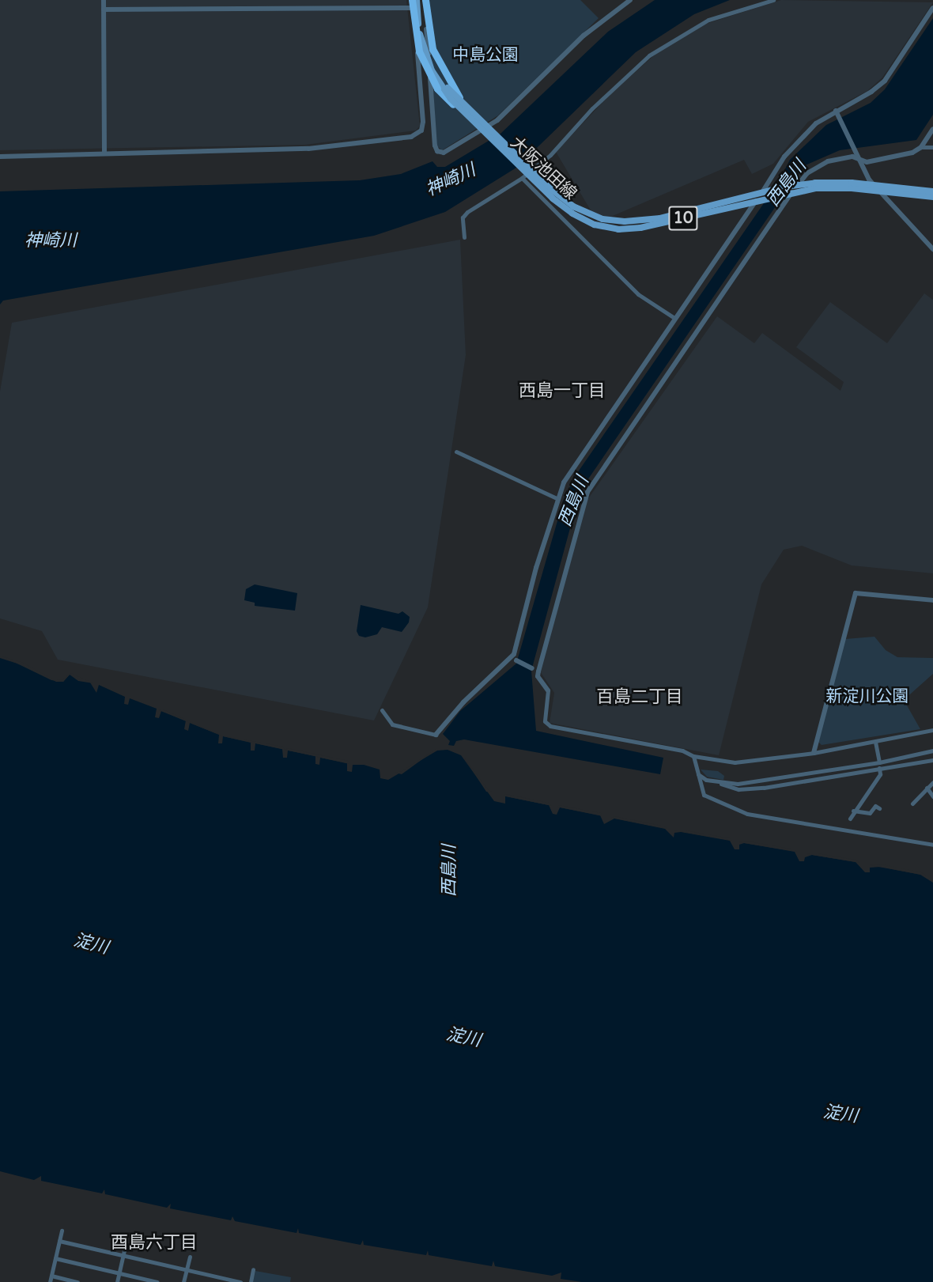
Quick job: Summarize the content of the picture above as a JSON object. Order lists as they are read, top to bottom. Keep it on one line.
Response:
{"streets":{"main road":["大阪池田線","10"]},"districts":["西島一丁目","百島二丁目","酉島六丁目"],"water":["神崎川","西島川","淀川"],"parks":["中島公園","新淀川公園"]}
